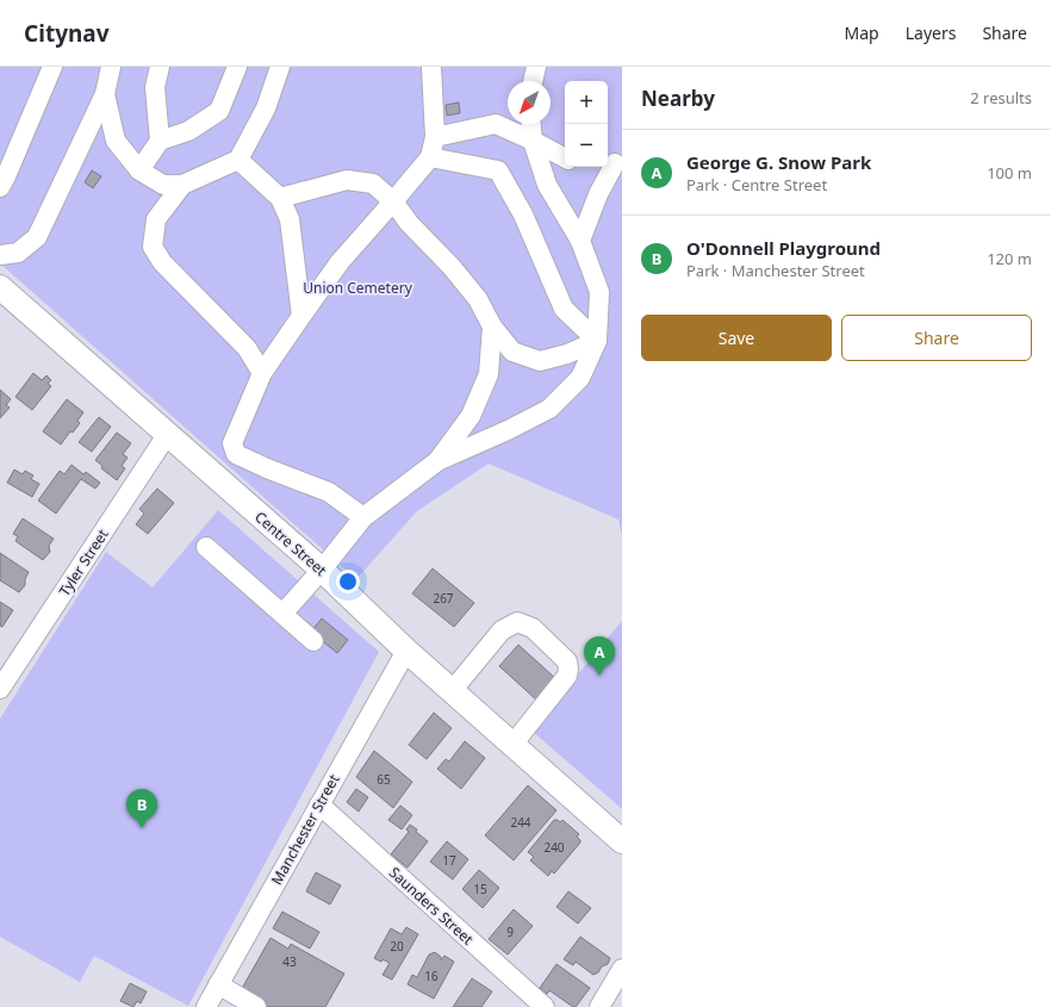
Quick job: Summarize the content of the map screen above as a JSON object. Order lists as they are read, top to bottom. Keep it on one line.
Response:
{"streets":{"main road":["Centre Street"],"street":["Tyler Street","Manchester Street","Saunders Street"]},"crossings":[["Centre Street","Tyler Street"],["Centre Street","Manchester Street"],["Manchester Street","Saunders Street"]],"parks":["Union Cemetery"],"house_numbers":["267","65","244","240","17","15","9","20","43","16"],"north":"bottom left","page":{"header":"Citynav","nav":["Map","Layers","Share"],"heading":["Nearby","2 results"],"map_buttons":["+","−"],"list":[{"mark":"A","name":"George G. Snow Park","note":"Park · Centre Street","value":"100 m"},{"mark":"B","name":"O'Donnell Playground","note":"Park · Manchester Street","value":"120 m"}],"buttons":["Save","Share"],"pins":["A","B"]}}
